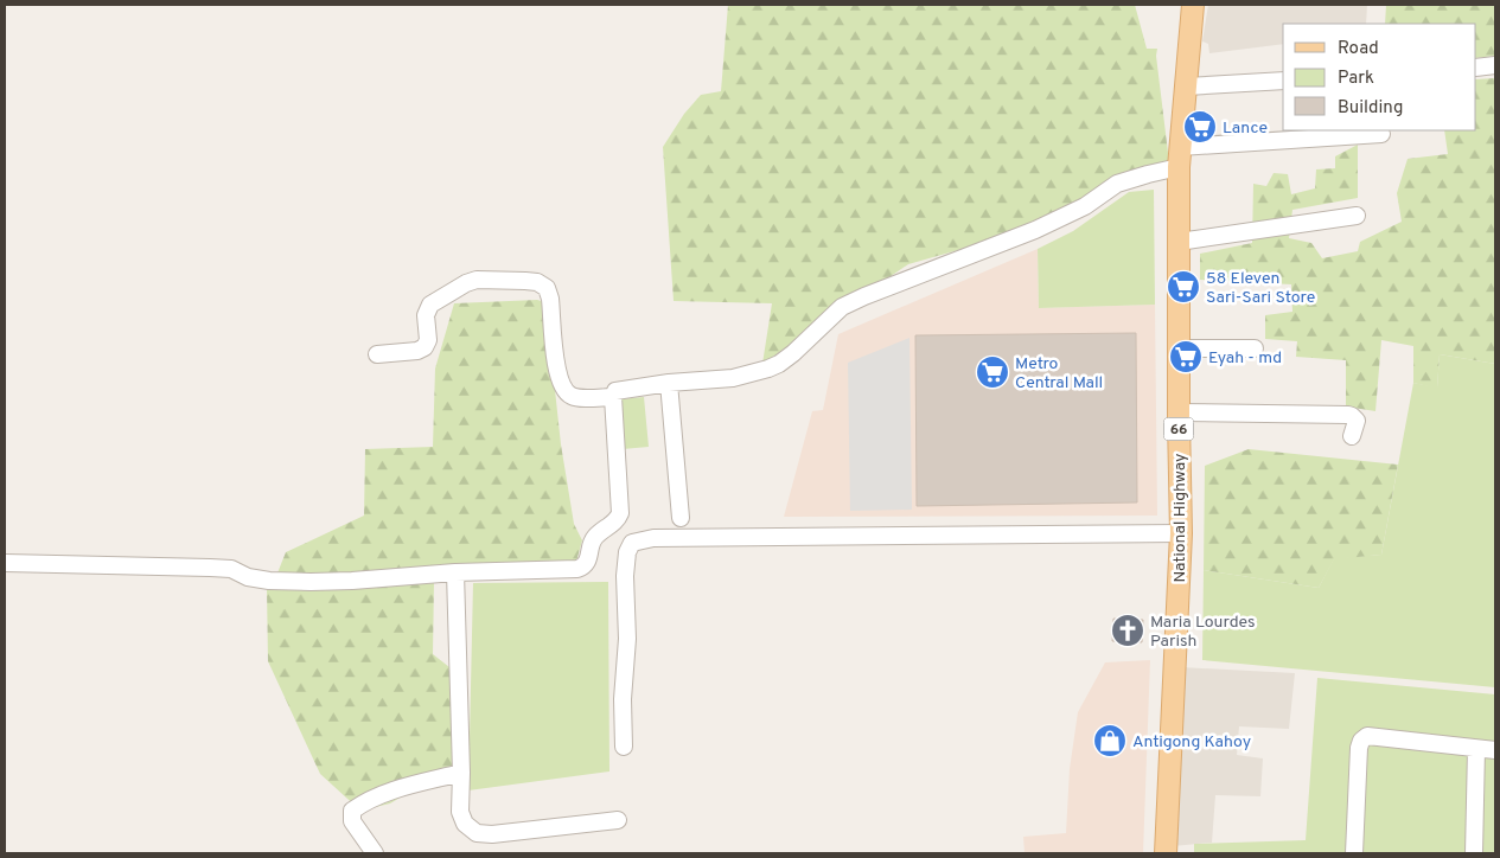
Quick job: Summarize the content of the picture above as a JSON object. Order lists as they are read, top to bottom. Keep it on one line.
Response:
{"streets":{"main road":["66","National Highway"]},"places":{"supermarket":["Lance","58 Eleven Sari-Sari Store","Eyah - md","Metro Central Mall"],"church":["Maria Lourdes Parish"],"shop":["Antigong Kahoy"]},"legend":["Road","Park","Building"]}
